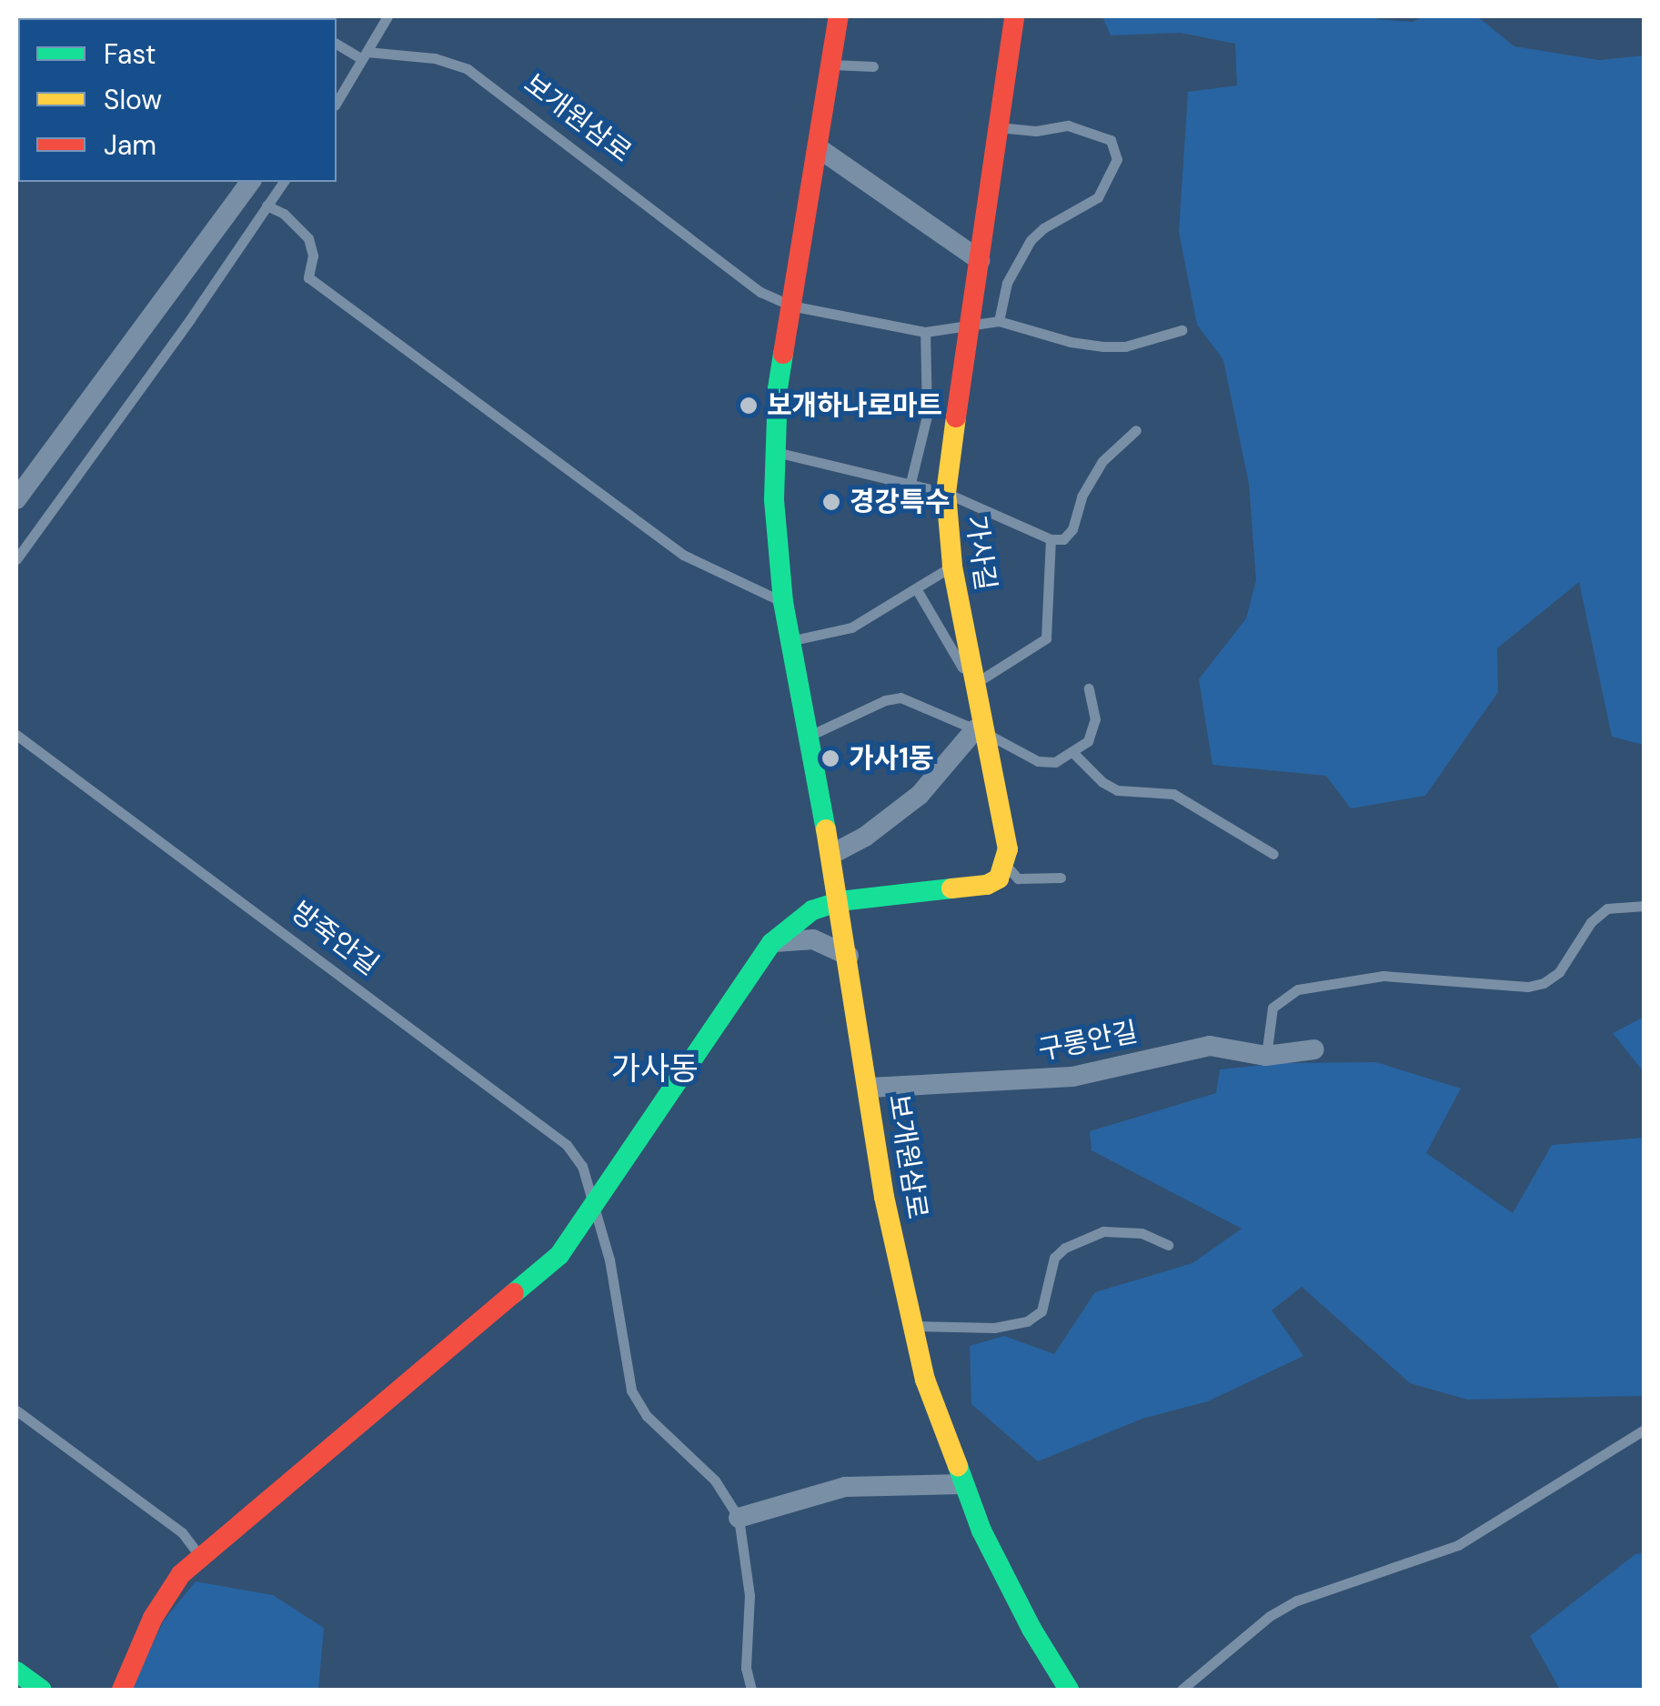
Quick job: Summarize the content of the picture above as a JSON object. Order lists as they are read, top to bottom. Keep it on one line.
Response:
{"streets":{"main road":["보개원삼로","가사길"],"street":["구롱안길"],"lane":["방죽안길"]},"crossings":[["보개원삼로","구롱안길"]],"districts":["가사동"],"places":["보개하나로마트","경강특수","가사1동"],"legend":["Fast","Slow","Jam"]}
